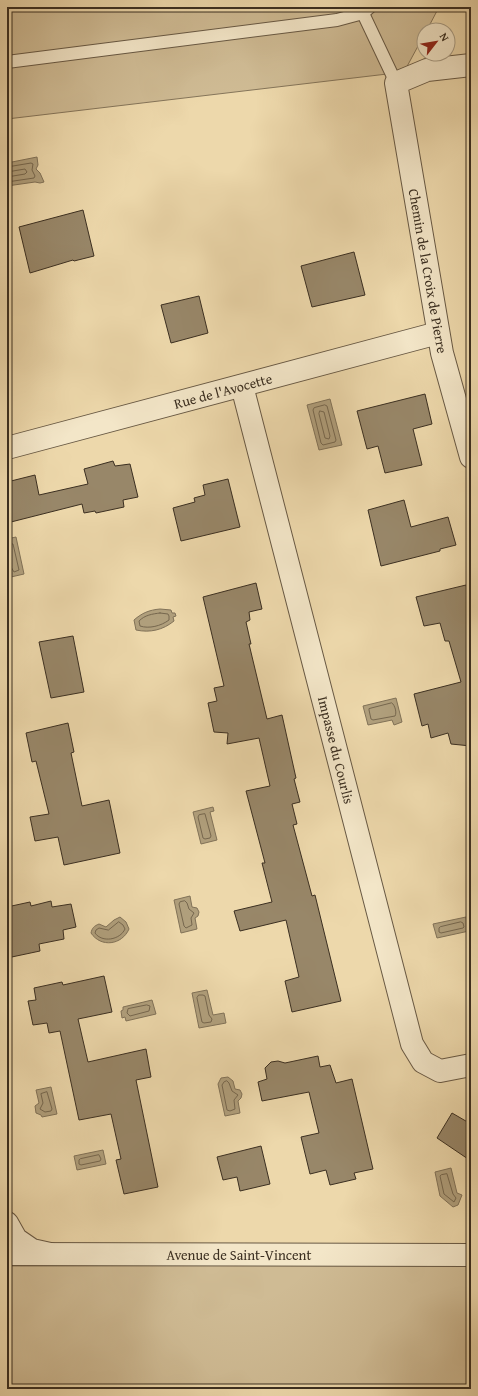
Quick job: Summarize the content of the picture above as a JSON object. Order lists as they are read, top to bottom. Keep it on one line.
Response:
{"streets":{"street":["Chemin de la Croix de Pierre","Rue de l'Avocette","Impasse du Courlis","Avenue de Saint-Vincent"]},"crossings":[["Chemin de la Croix de Pierre","Rue de l'Avocette"],["Rue de l'Avocette","Impasse du Courlis"]],"north":"top right"}
